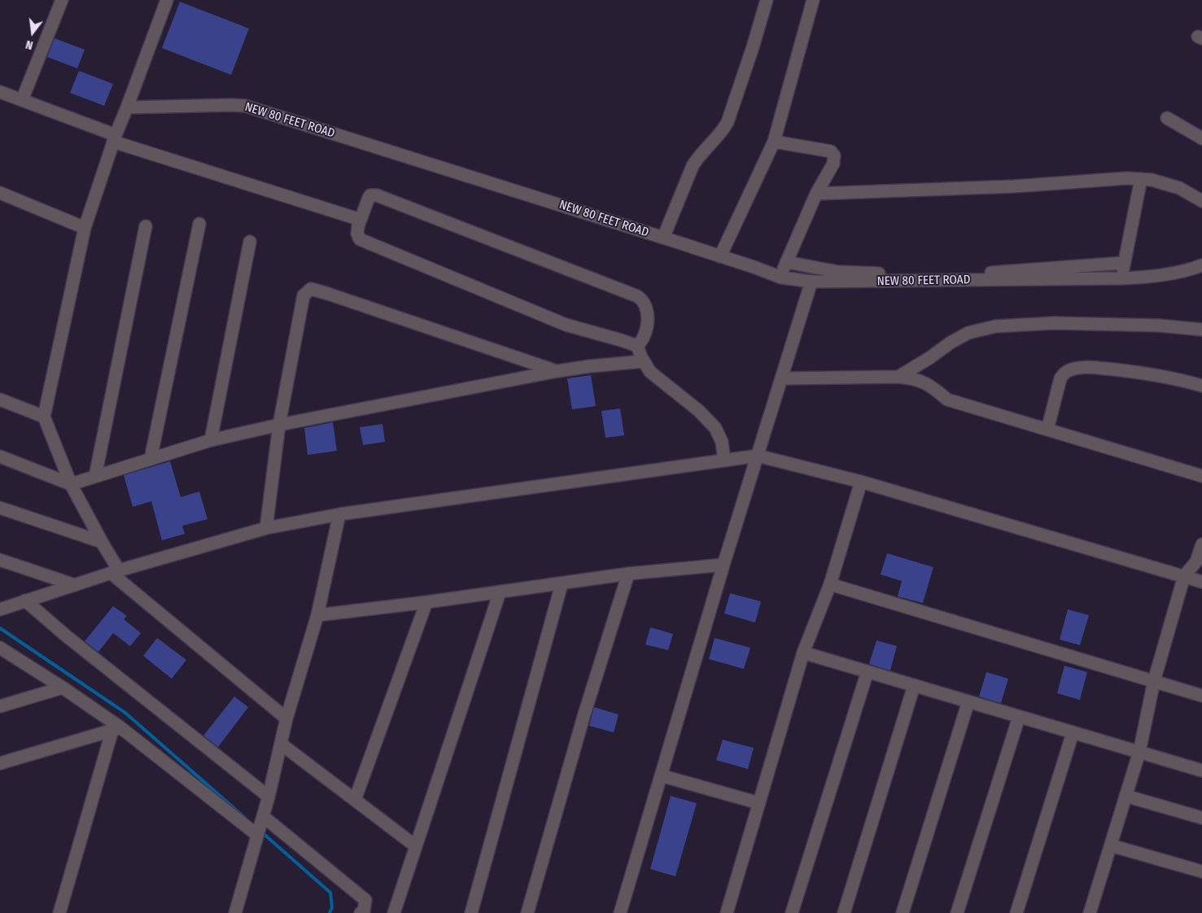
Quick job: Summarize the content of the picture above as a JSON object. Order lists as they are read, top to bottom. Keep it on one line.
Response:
{"streets":{"street":["NEW 80 FEET ROAD"]},"north":"bottom"}
